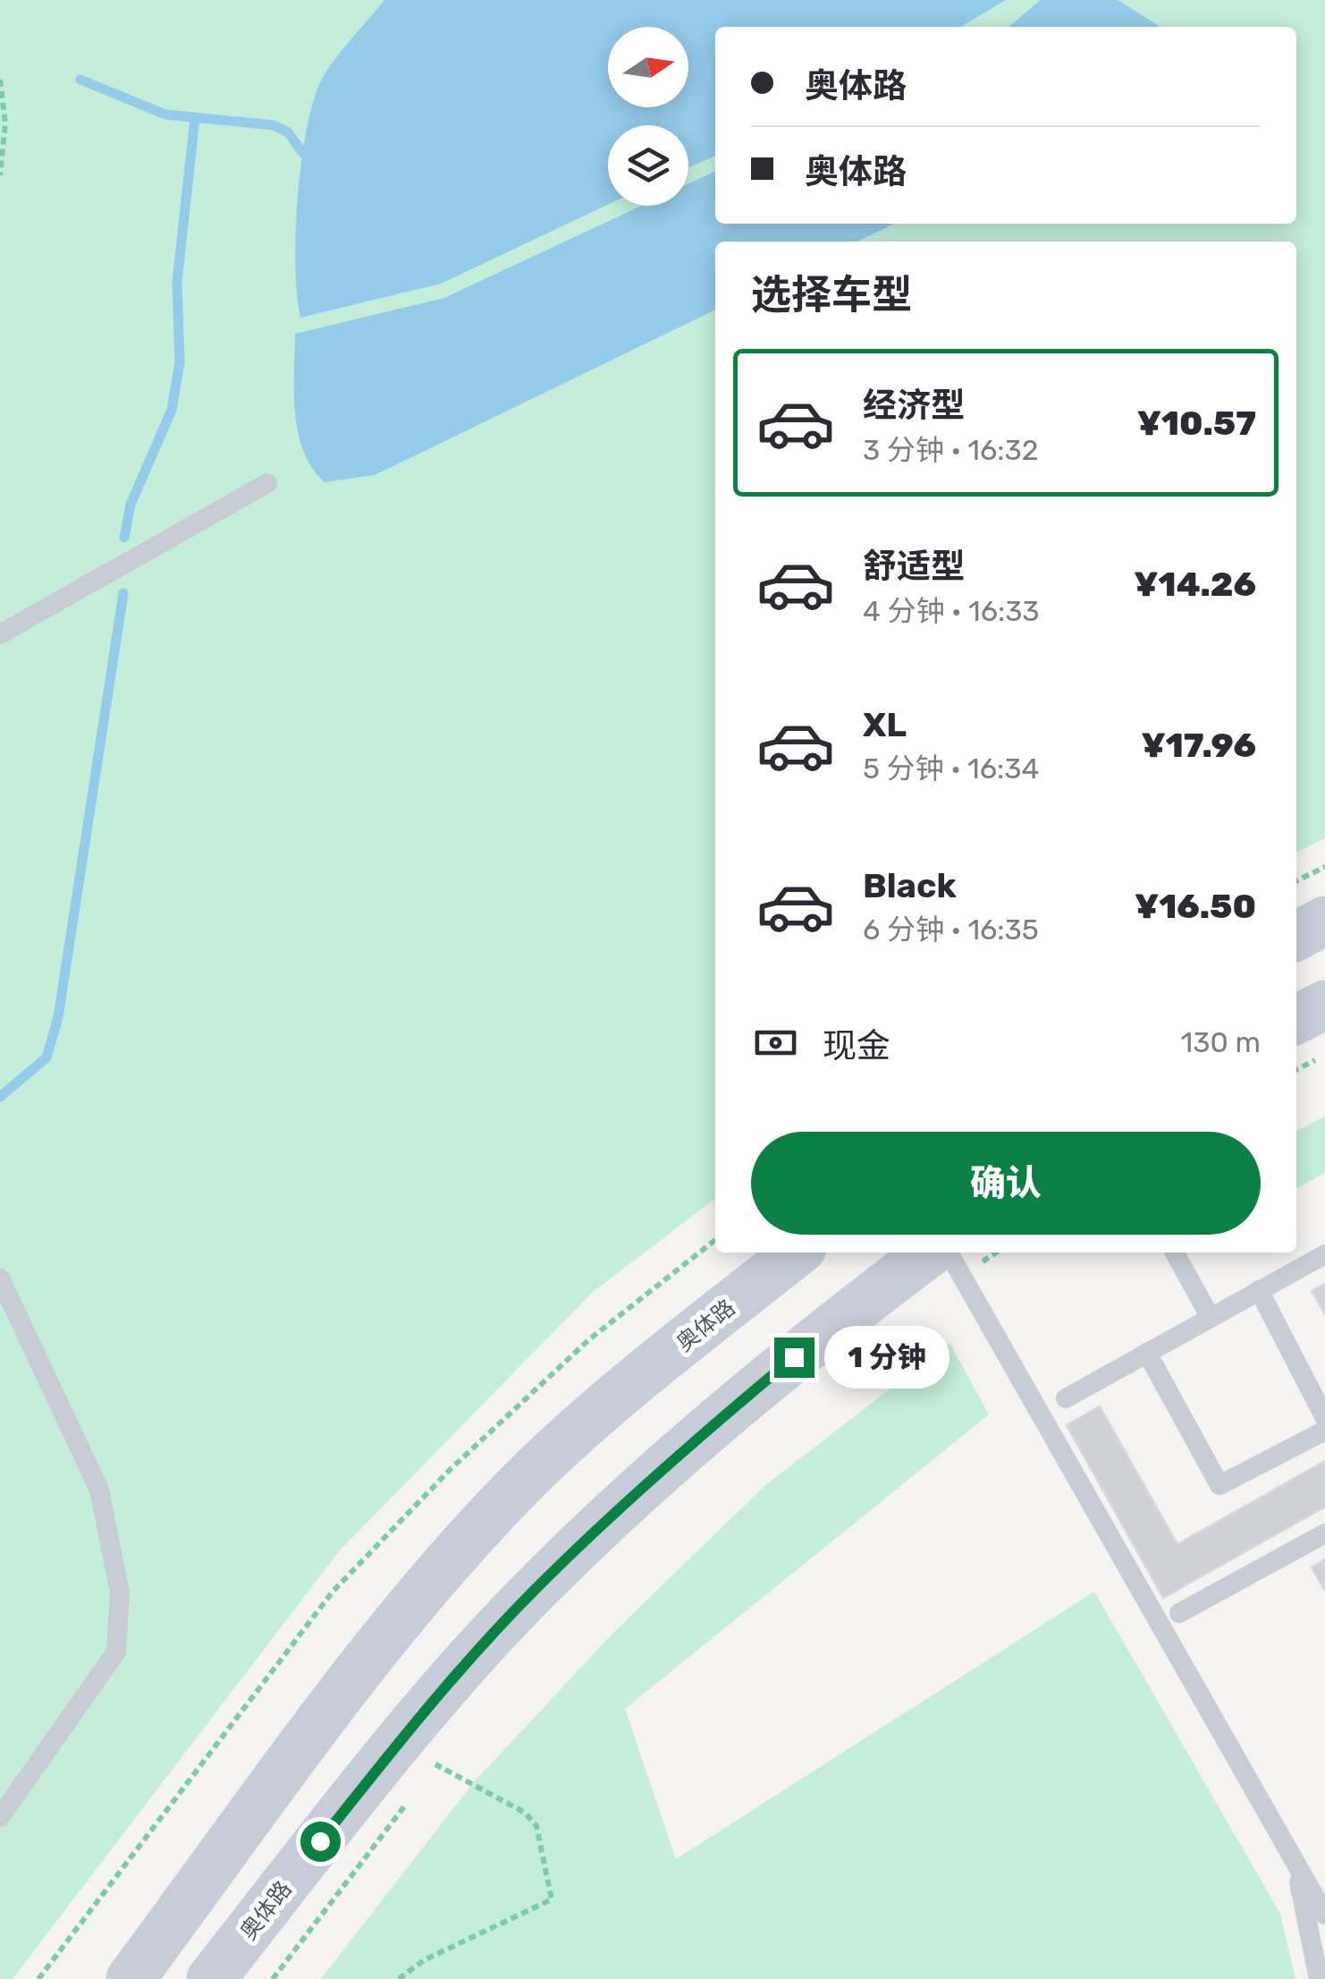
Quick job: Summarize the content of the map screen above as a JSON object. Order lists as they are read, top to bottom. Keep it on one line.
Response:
{"streets":{"main road":["奥体路"]},"north":"right","page":{"banner":["奥体路","奥体路"],"heading":"选择车型","list":[{"name":"经济型","note":"3 分钟 · 16:32","value":"¥10.57"},{"name":"舒适型","note":"4 分钟 · 16:33","value":"¥14.26"},{"name":"XL","note":"5 分钟 · 16:34","value":"¥17.96"},{"name":"Black","note":"6 分钟 · 16:35","value":"¥16.50"}],"pay":["现金","130 m"],"buttons":"确认","bubble":"1 分钟"}}
